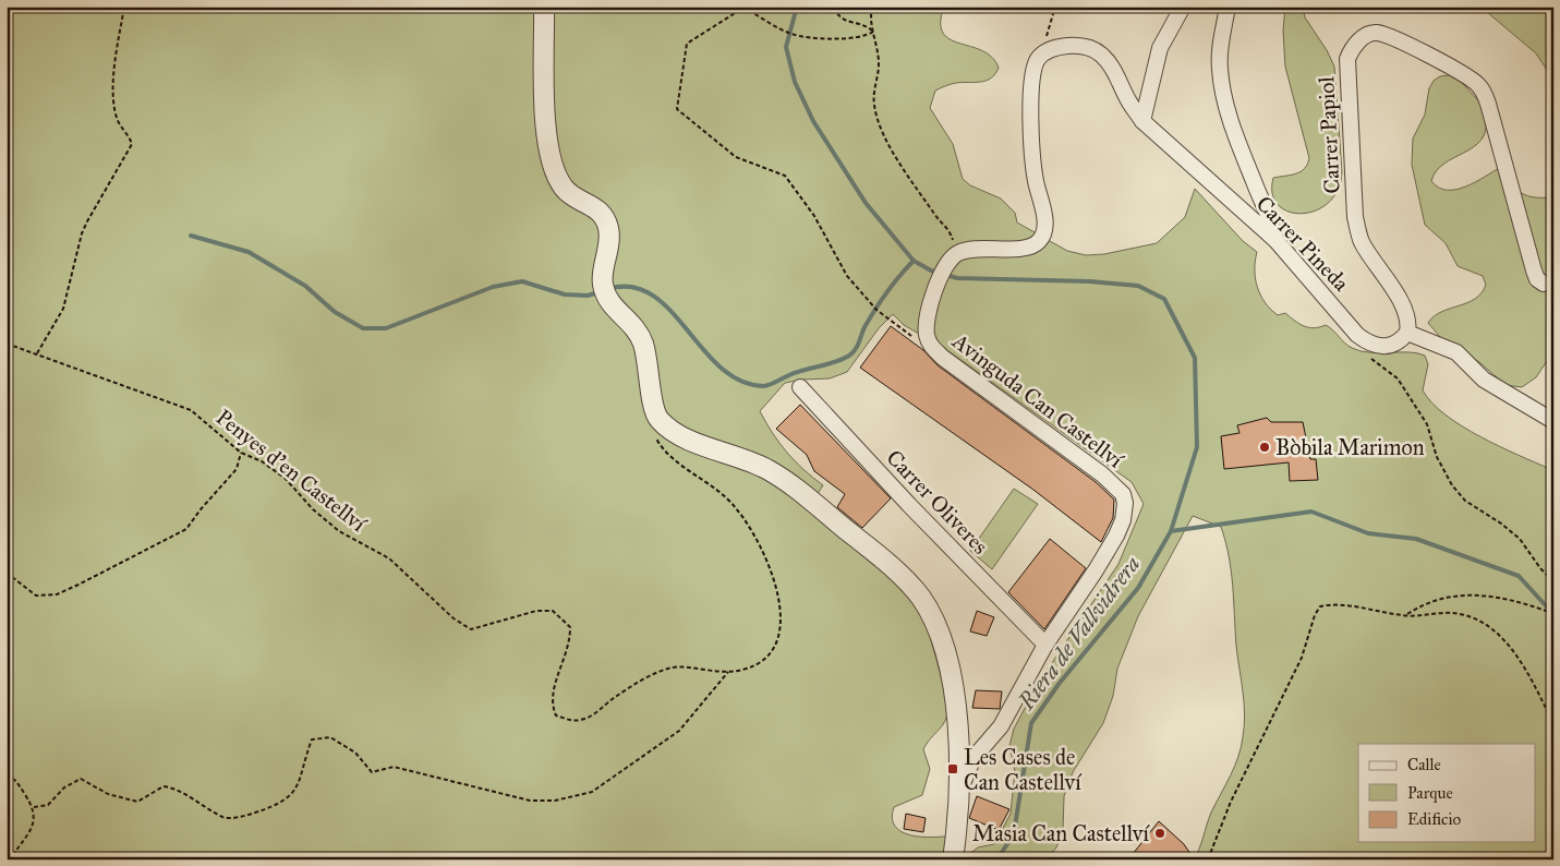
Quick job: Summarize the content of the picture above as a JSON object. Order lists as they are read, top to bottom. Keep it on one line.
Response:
{"streets":{"street":["Carrer Papiol","Carrer Pineda","Avinguda Can Castellví","Carrer Oliveres"],"path":["Penyes d'en Castellví"]},"crossings":[["Carrer Papiol","Carrer Pineda"],["Avinguda Can Castellví","Carrer Oliveres"]],"water":["Riera de Vallvidrera"],"places":{"other":["Bòbila Marimon","Masia Can Castellví"],"transit":["Les Cases de Can Castellví"]},"legend":["Calle","Parque","Edificio"]}
